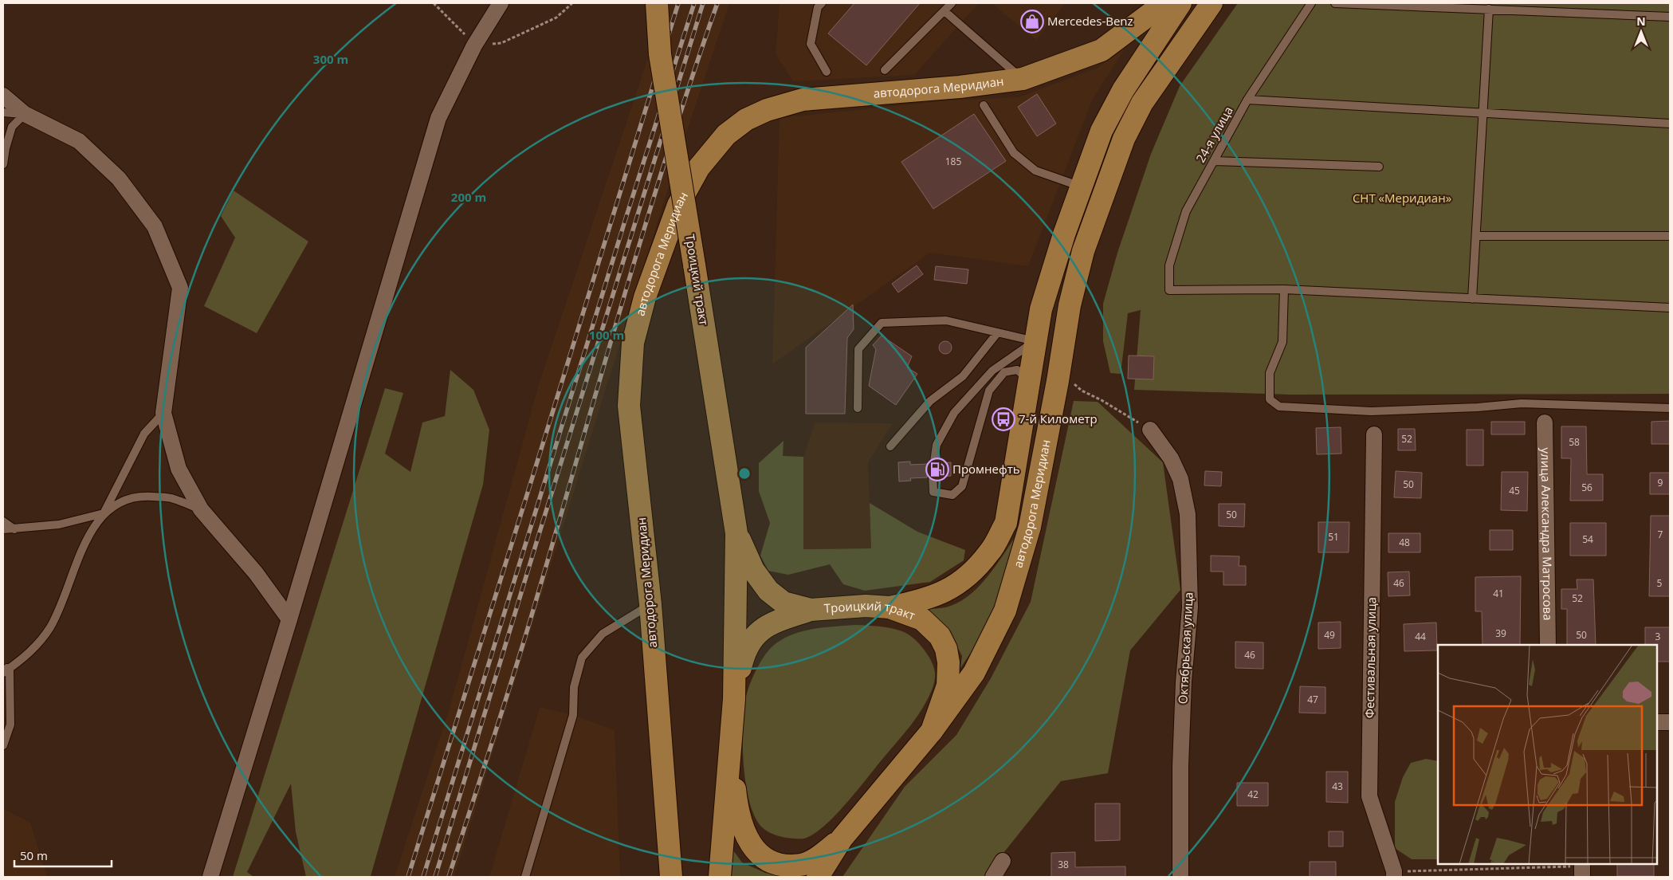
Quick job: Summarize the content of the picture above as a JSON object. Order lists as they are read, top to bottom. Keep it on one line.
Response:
{"streets":{"main road":["автодорога Меридиан","Троицкий тракт"],"street":["улица Александра Матросова","Октябрьская улица","Фестивальная улица"],"lane":["24-я улица"]},"crossings":[["автодорога Меридиан","Троицкий тракт"]],"parks":["СНТ «Меридиан»"],"places":{"shop":["Mercedes-Benz"],"bus stop":["7-й Километр"],"fuel station":["Промнефть"]},"house_numbers":["185","52","58","9","50","56","45","50","7","51","54","48","46","5","41","52","39","49","50","44","3","46","47","43","42","38"],"scale_bar":"50 m","north":"top","rings":["300 m","200 m","100 m"]}
